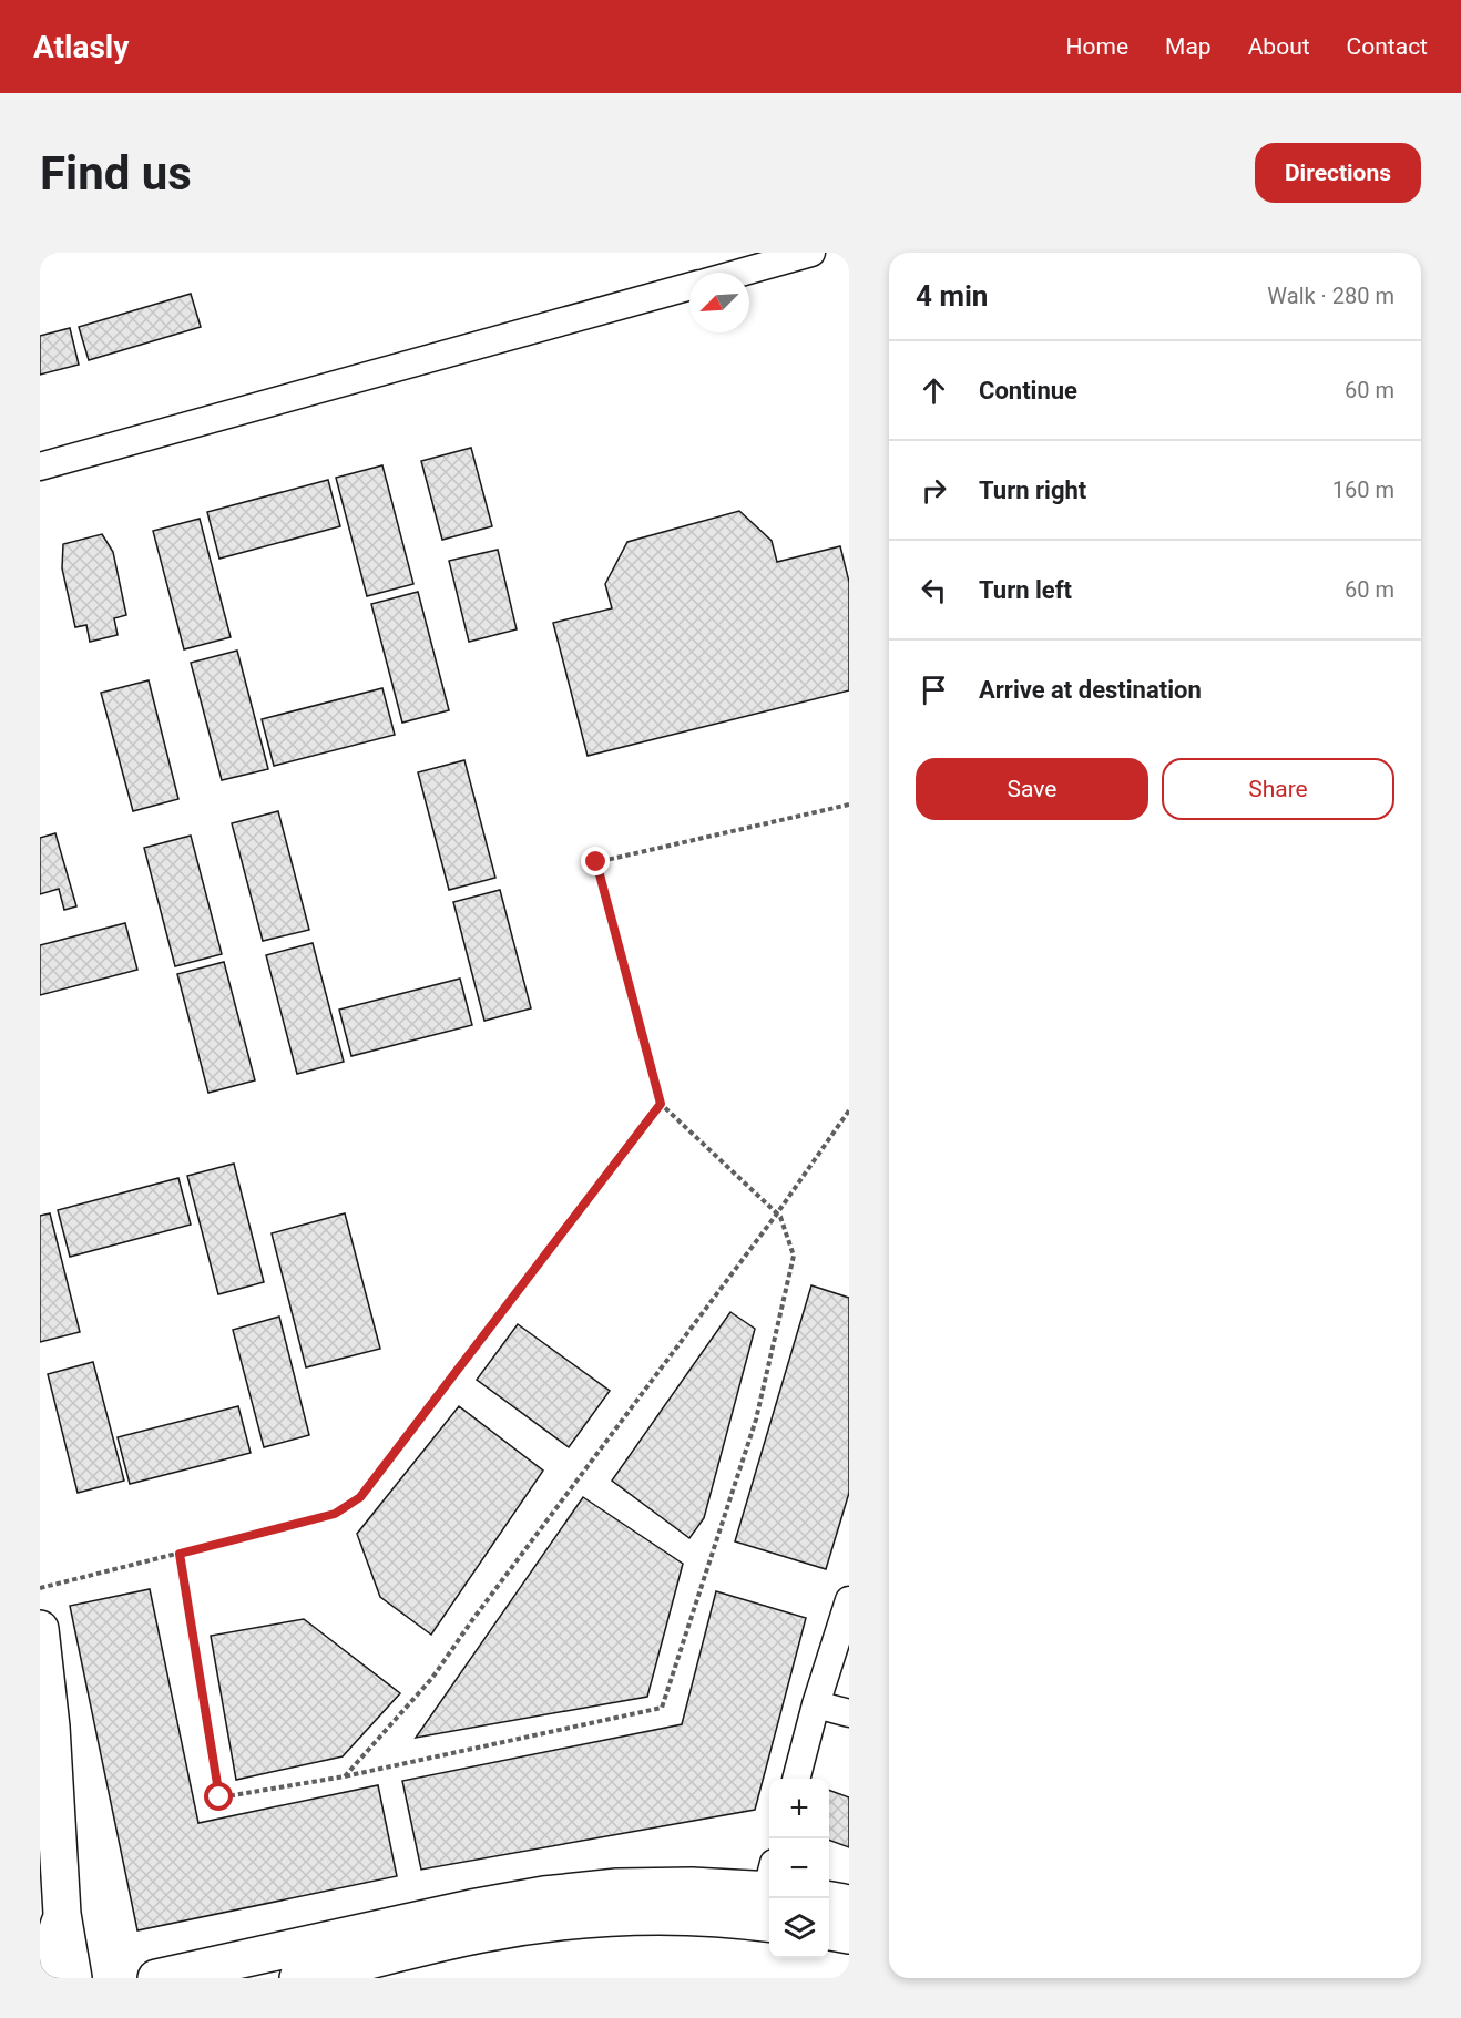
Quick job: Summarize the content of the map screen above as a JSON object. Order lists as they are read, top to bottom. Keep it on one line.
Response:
{"north":"bottom left","page":{"header":"Atlasly","nav":["Home","Map","About","Contact"],"buttons":["Directions",["Save","Share"]],"title":"Find us","heading":["4 min","Walk · 280 m"],"list":[["Continue","60 m"],["Turn right","160 m"],["Turn left","60 m"],"Arrive at destination"],"map_buttons":["+","−"]}}
